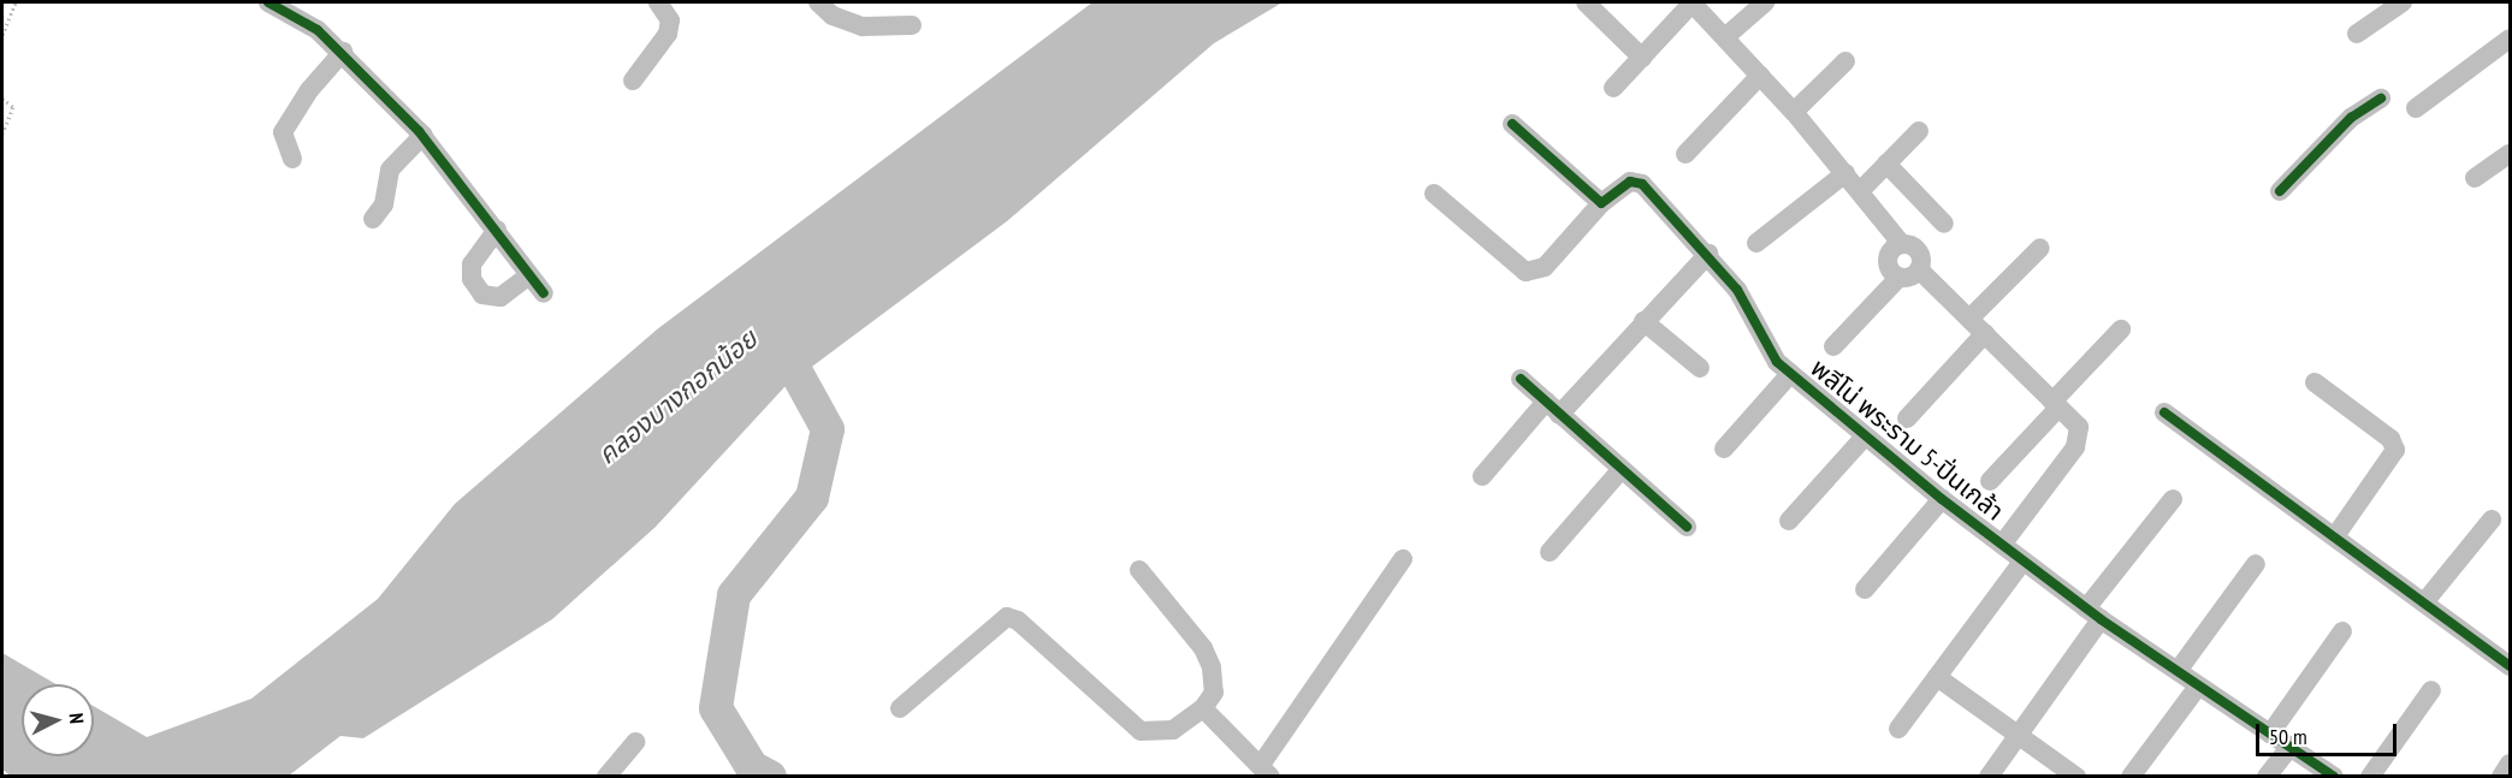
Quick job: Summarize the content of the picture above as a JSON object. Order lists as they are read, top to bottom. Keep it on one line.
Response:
{"streets":{"street":["พลีโน่ พระราม 5-ปิ่นเกล้า"]},"water":["คลองบางกอกน้อย"],"scale_bar":"50 m","north":"right"}
